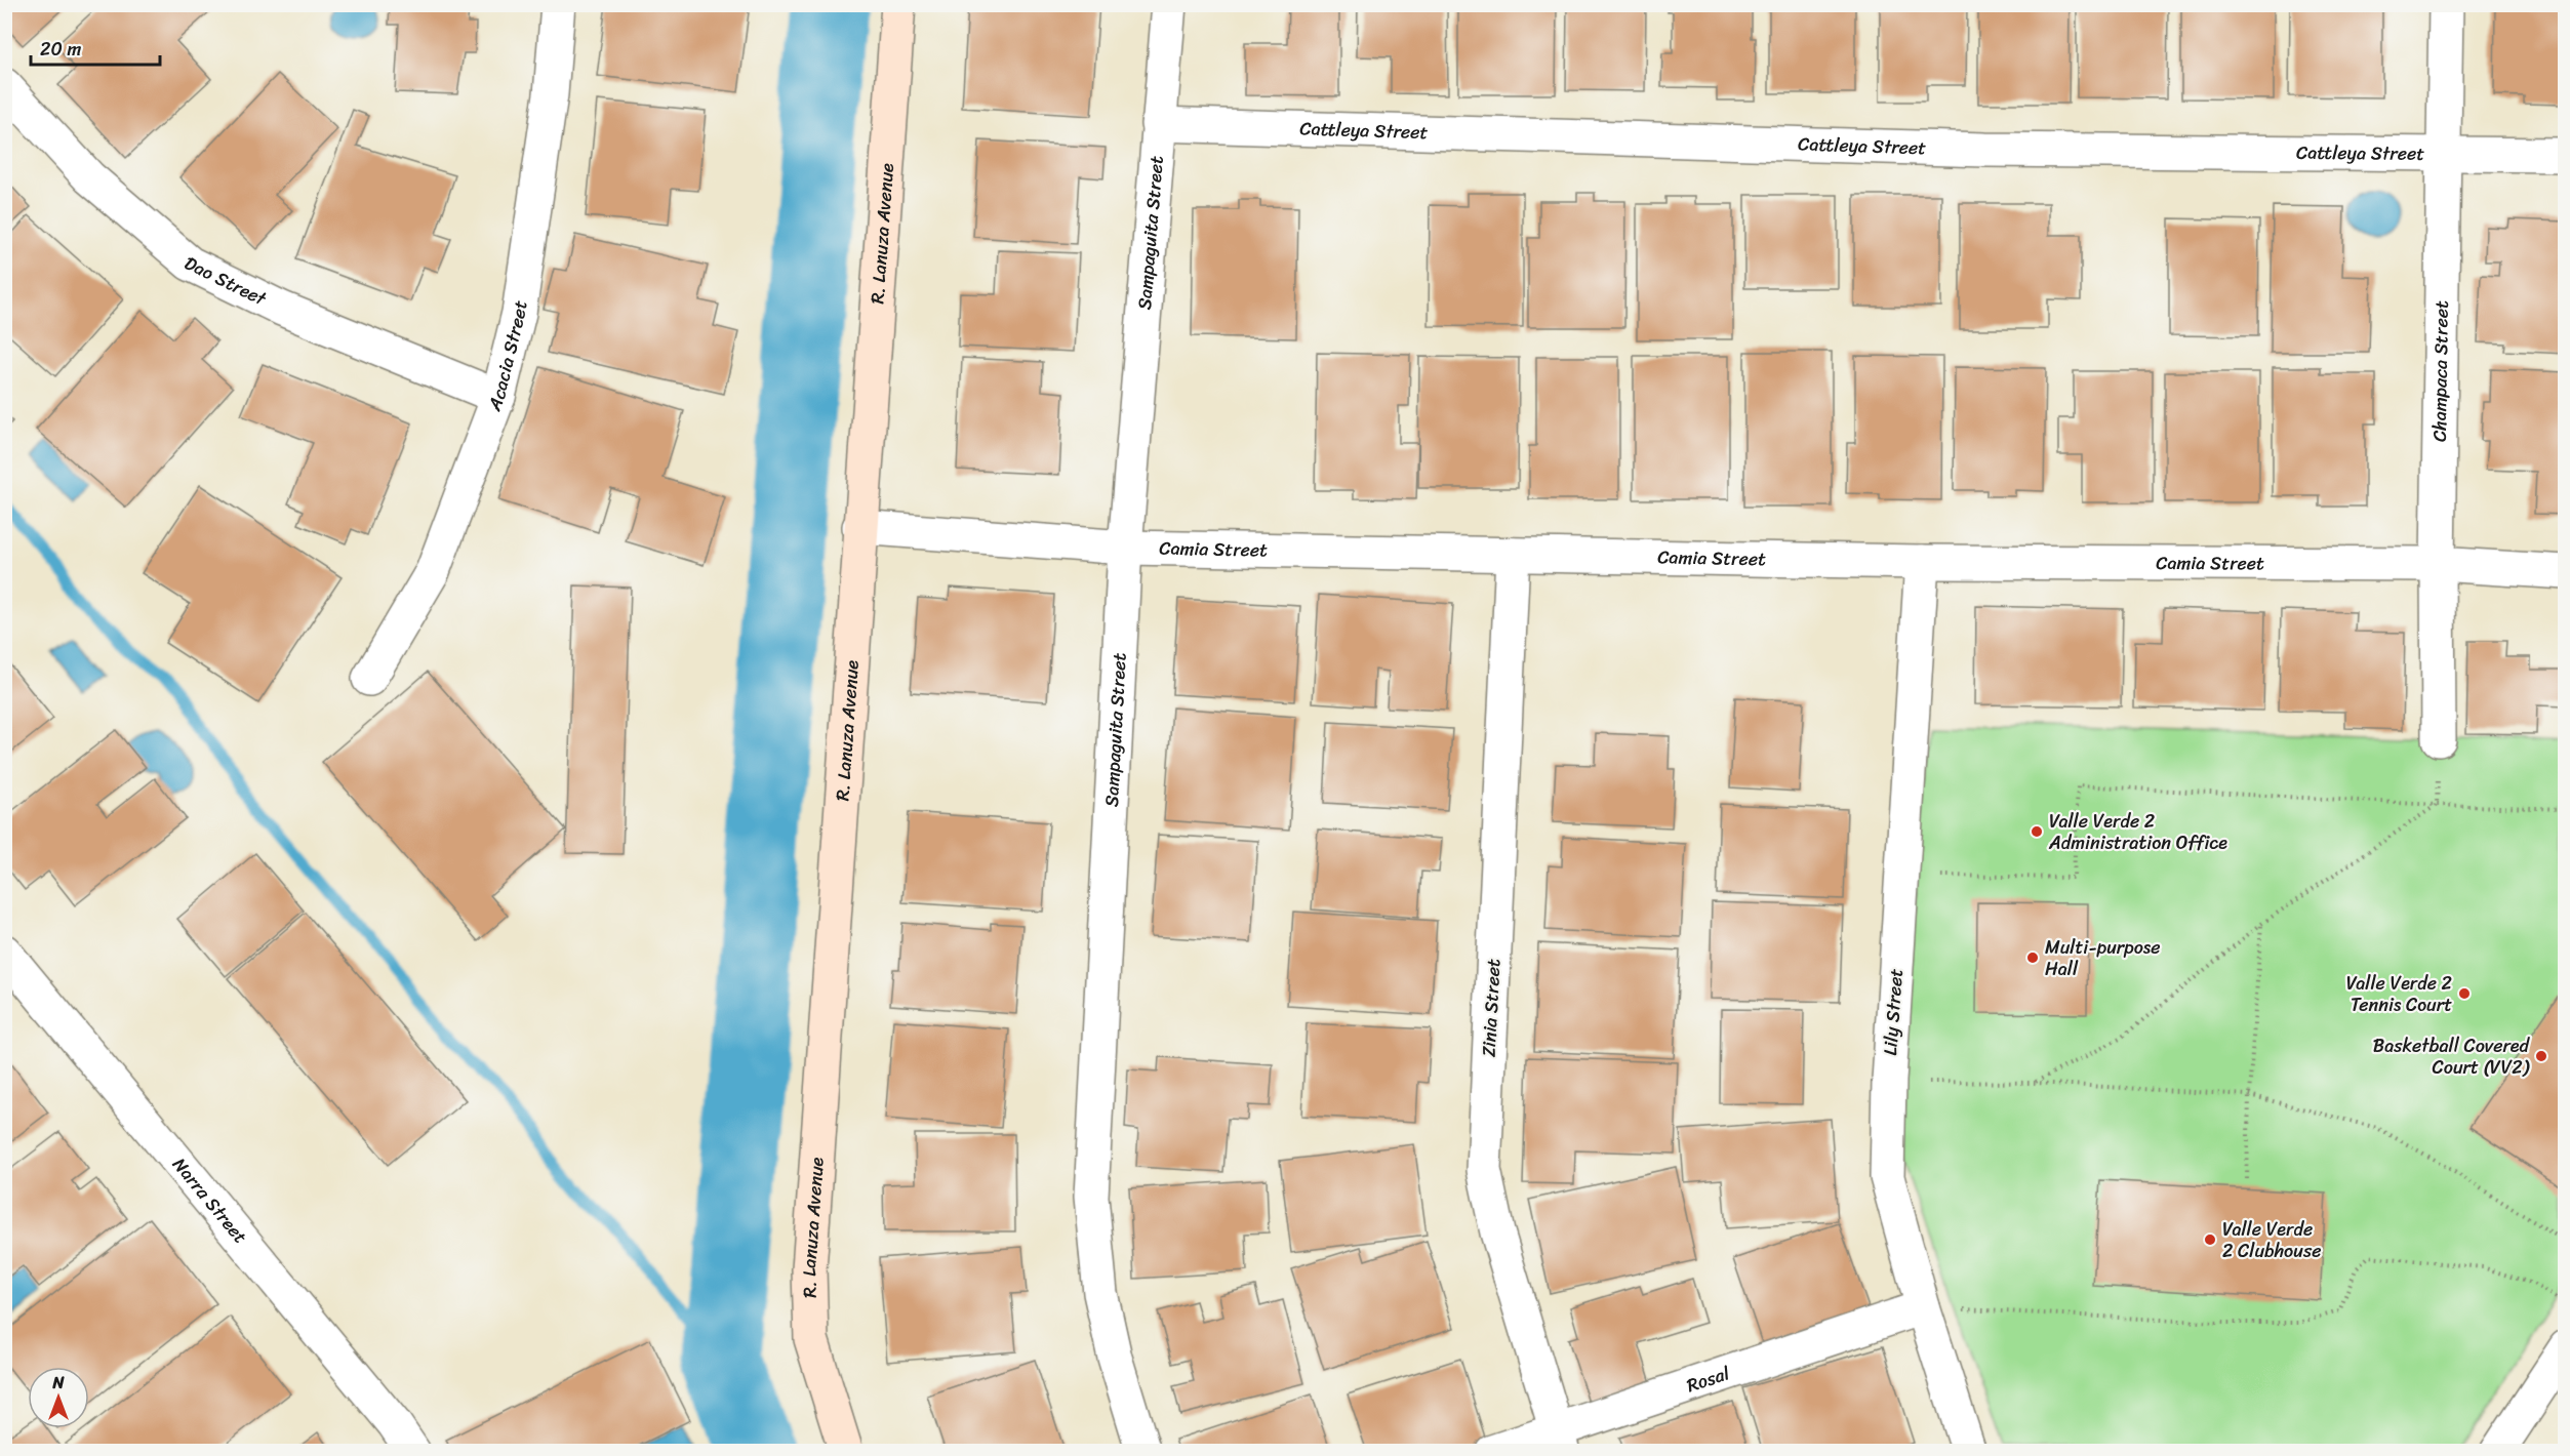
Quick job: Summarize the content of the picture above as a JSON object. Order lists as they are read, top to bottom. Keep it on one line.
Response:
{"streets":{"main road":["R. Lanuza Avenue"],"street":["Cattleya Street","Sampaguita Street","Dao Street","Acacia Street","Champaca Street","Camia Street","Zinia Street","Lily Street","Narra Street","Rosal"]},"crossings":[["Cattleya Street","Sampaguita Street"],["Cattleya Street","Champaca Street"],["R. Lanuza Avenue","Camia Street"],["Sampaguita Street","Camia Street"],["Dao Street","Acacia Street"],["Champaca Street","Camia Street"],["Camia Street","Zinia Street"],["Camia Street","Lily Street"],["Zinia Street","Rosal"],["Lily Street","Rosal"]],"places":["Valle Verde 2 Administration Office","Multi-purpose Hall","Valle Verde 2 Tennis Court","Basketball Covered Court (VV2)","Valle Verde 2 Clubhouse"],"scale_bar":"20 m","north":"top"}
